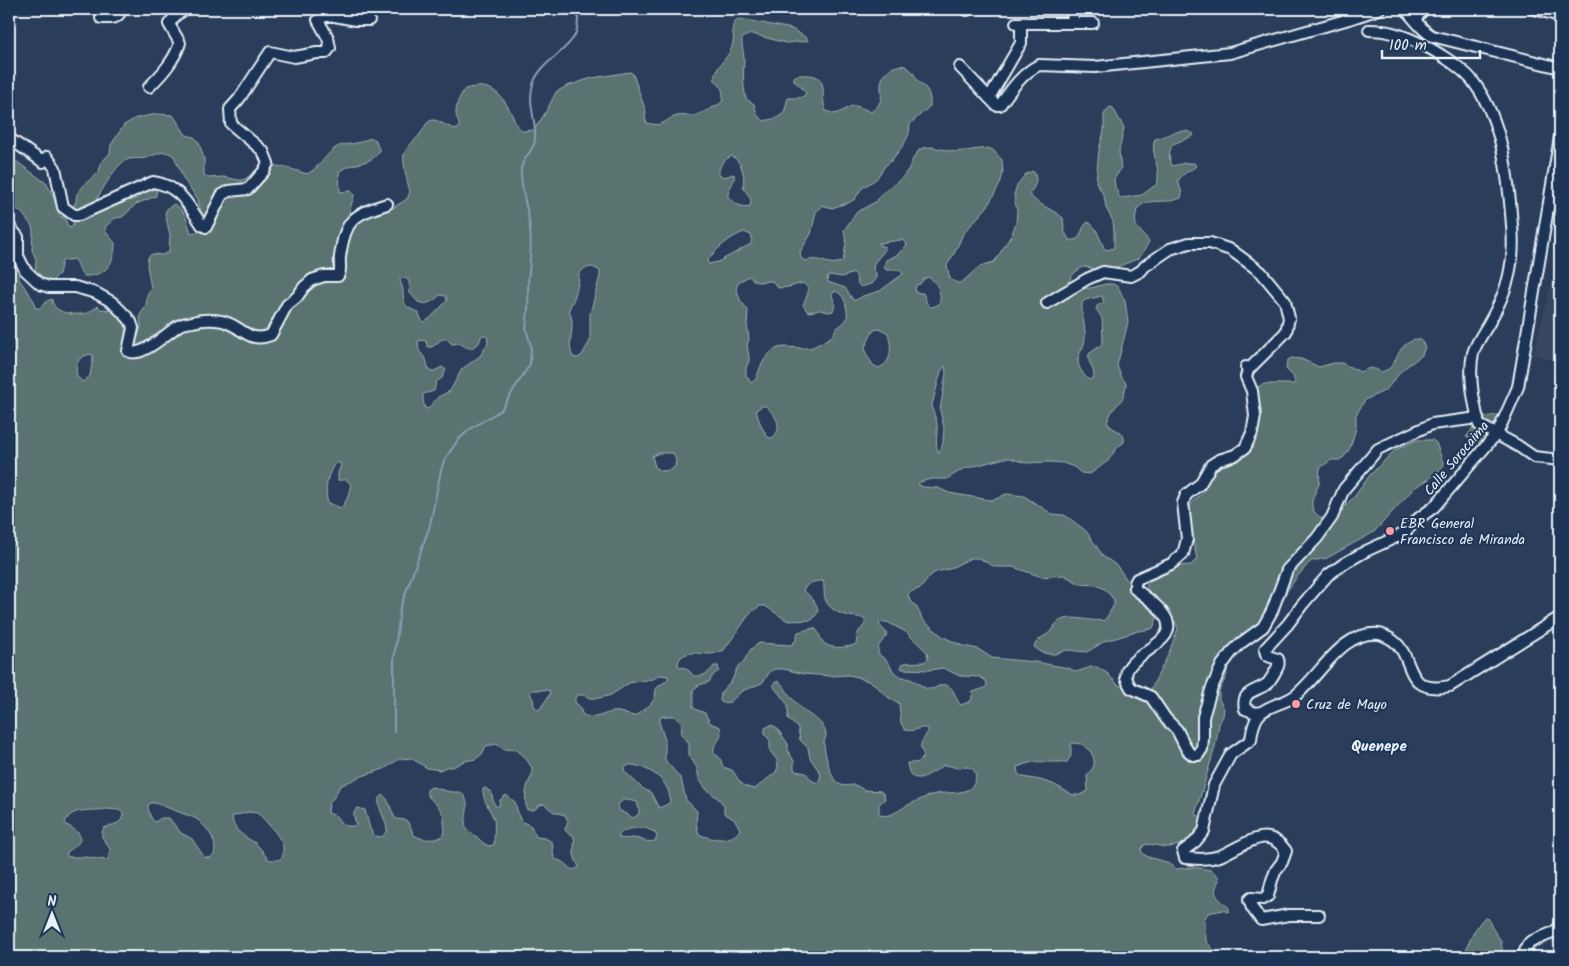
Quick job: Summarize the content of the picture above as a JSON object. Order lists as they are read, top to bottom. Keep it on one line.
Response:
{"streets":{"street":["Calle Sorocaima"]},"districts":["Quenepe"],"places":["EBR General Francisco de Miranda","Cruz de Mayo"],"scale_bar":"100 m","north":"top"}
